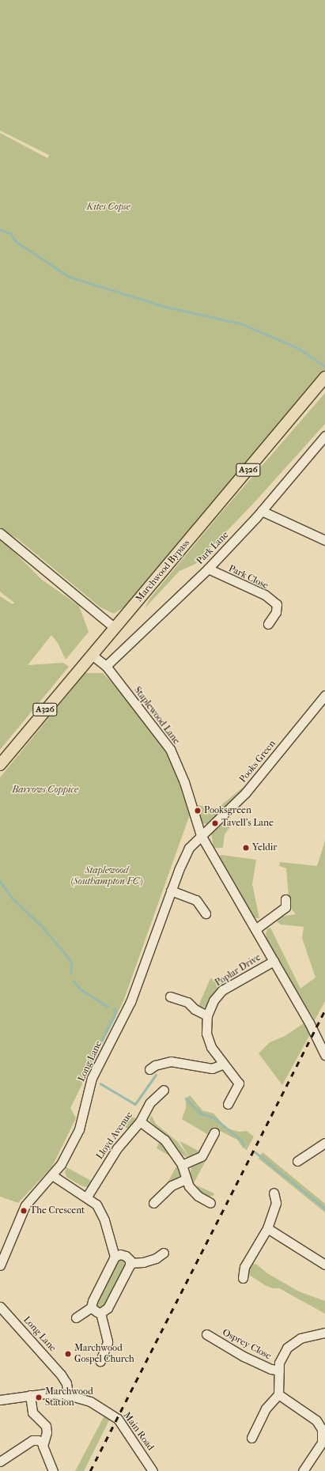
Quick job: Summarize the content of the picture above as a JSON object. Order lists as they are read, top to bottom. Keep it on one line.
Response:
{"streets":{"main road":["A326","Marchwood Bypass"],"street":["Park Lane","Park Close","Staplewood Lane","Pooks Green","Poplar Drive","Long Lane","Lloyd Avenue","Osprey Close","Main Road"]},"crossings":[["Park Lane","Park Close"],["Park Lane","Staplewood Lane"],["Marchwood Bypass","Staplewood Lane"],["Staplewood Lane","Pooks Green"],["Staplewood Lane","Long Lane"],["Pooks Green","Long Lane"],["Long Lane","Main Road"]],"parks":["Kites Copse","Barrows Coppice","Staplewood (Southampton FC)"],"places":["Pooksgreen","Tavell's Lane","Yeldir","The Crescent","Marchwood Gospel Church","Marchwood Station"]}
